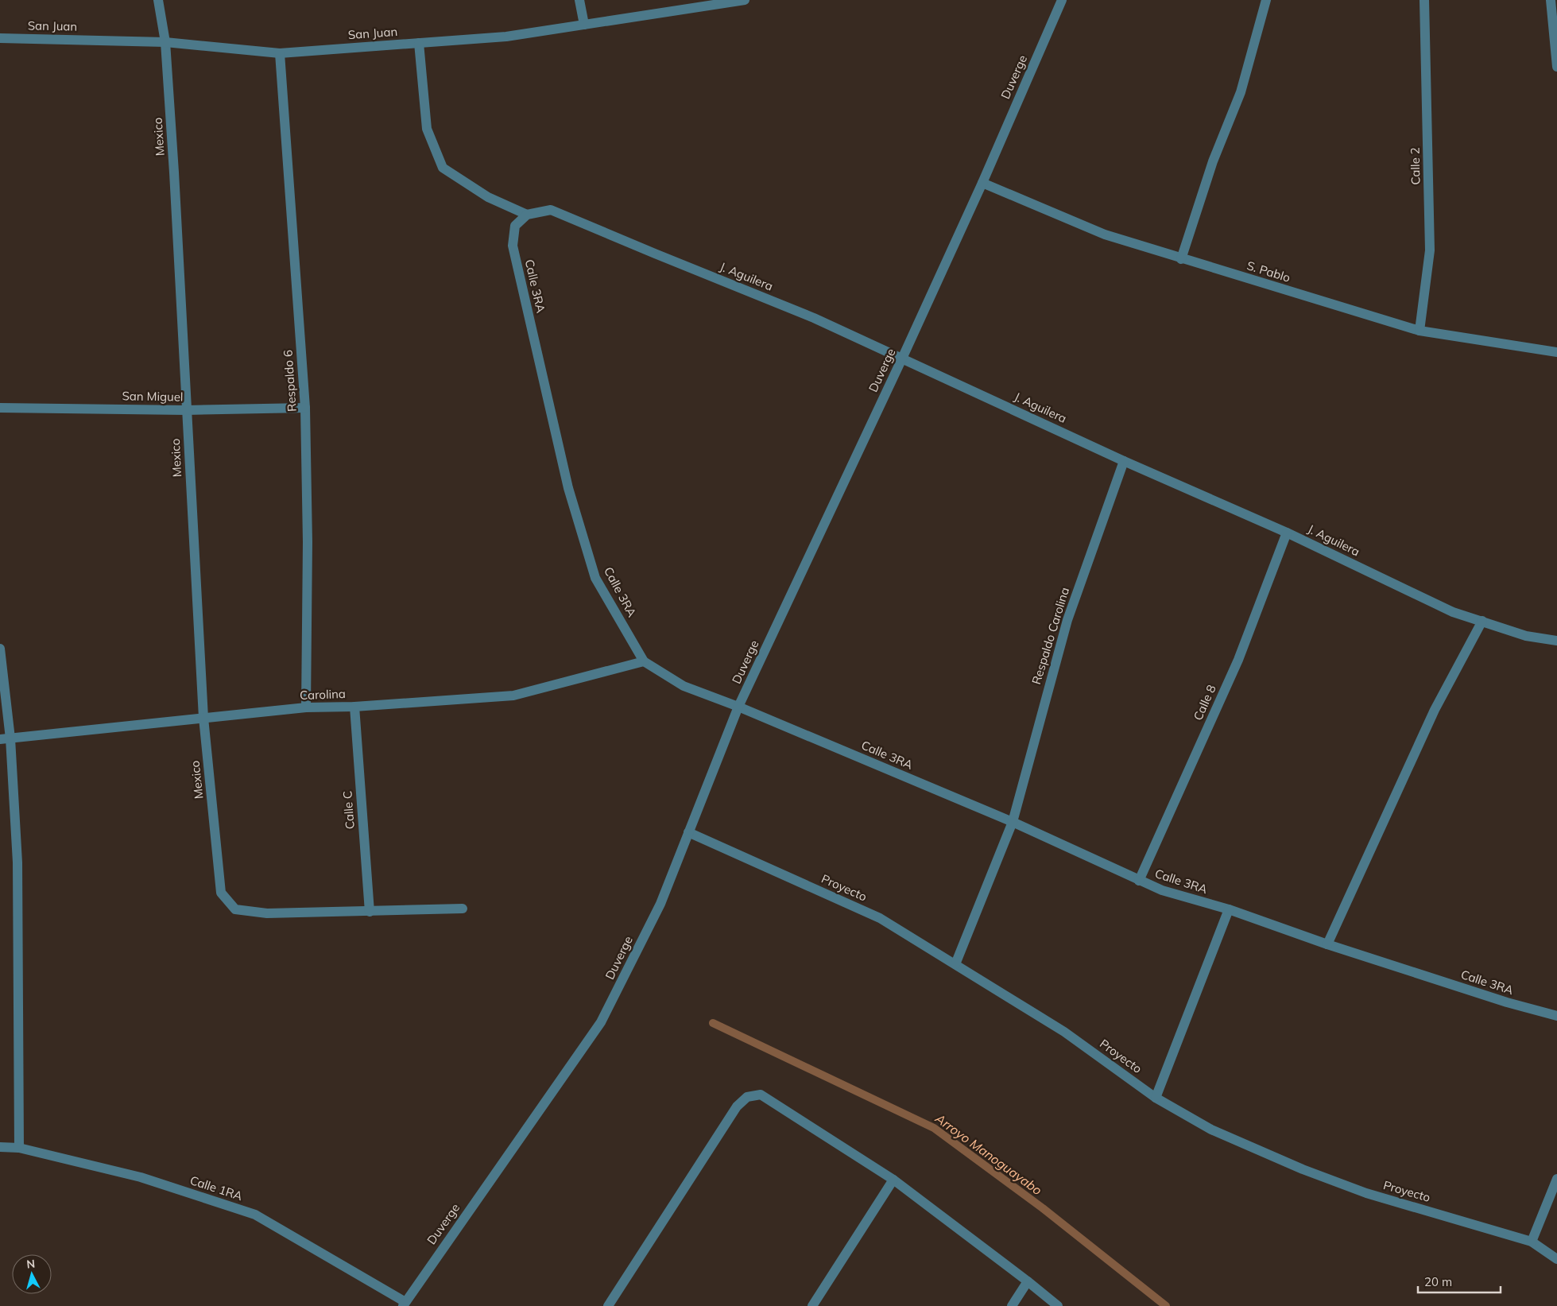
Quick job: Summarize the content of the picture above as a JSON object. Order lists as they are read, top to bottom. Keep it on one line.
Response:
{"streets":{"street":["San Juan","Duverge","Mexico","Calle 2","S. Pablo","J. Aguilera","Calle 3RA","Respaldo 6","San Miguel","Respaldo Carolina","Carolina","Calle 8","Calle C","Proyecto","Calle 1RA"]},"crossings":[["San Juan","Mexico"],["San Juan","Respaldo 6"],["Duverge","S. Pablo"],["Duverge","J. Aguilera"],["Duverge","Calle 3RA"],["Duverge","Proyecto"],["Duverge","Calle 1RA"],["Mexico","San Miguel"],["Mexico","Carolina"],["Mexico","Calle C"],["Calle 2","S. Pablo"],["J. Aguilera","Calle 3RA"],["J. Aguilera","Respaldo Carolina"],["J. Aguilera","Calle 8"],["Calle 3RA","Respaldo Carolina"],["Calle 3RA","Carolina"],["Calle 3RA","Calle 8"],["Respaldo 6","San Miguel"],["Respaldo 6","Carolina"],["Respaldo Carolina","Proyecto"],["Carolina","Calle C"]],"water":["Arroyo Manoguayabo"],"scale_bar":"20 m","north":"top"}
